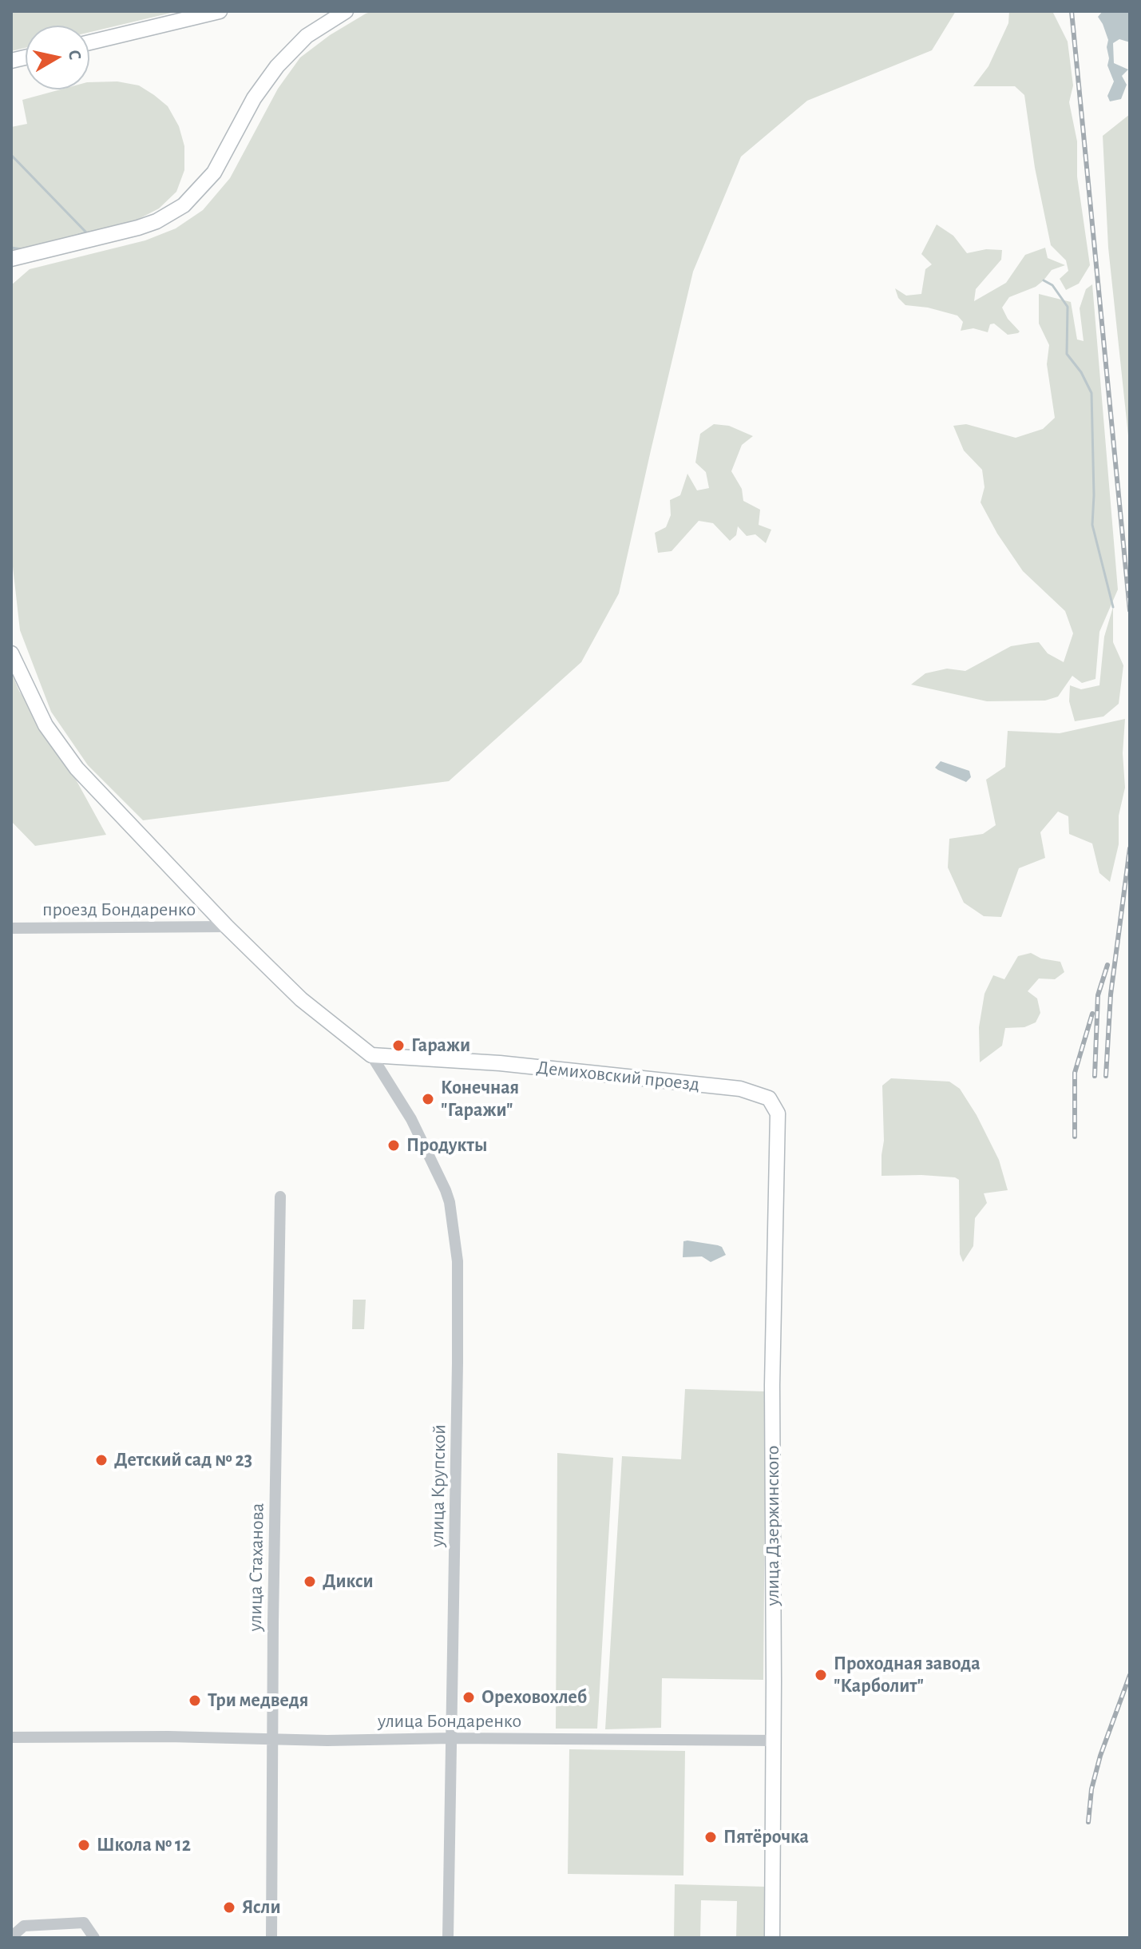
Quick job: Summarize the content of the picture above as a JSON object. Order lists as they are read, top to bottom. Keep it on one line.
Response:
{"streets":{"main road":["Демиховский проезд","улица Дзержинского"],"street":["проезд Бондаренко","улица Крупской","улица Стаханова","улица Бондаренко"]},"crossings":[["Демиховский проезд","улица Крупской"],["Демиховский проезд","улица Дзержинского"],["улица Крупской","улица Бондаренко"],["улица Дзержинского","улица Бондаренко"],["улица Стаханова","улица Бондаренко"]],"places":["Гаражи","Конечная \"Гаражи\"","Продукты","Детский сад № 23","Дикси","Проходная завода \"Карболит\"","Ореховохлеб","Три медведя","Пятёрочка","Школа № 12","Ясли"],"north":"right"}
